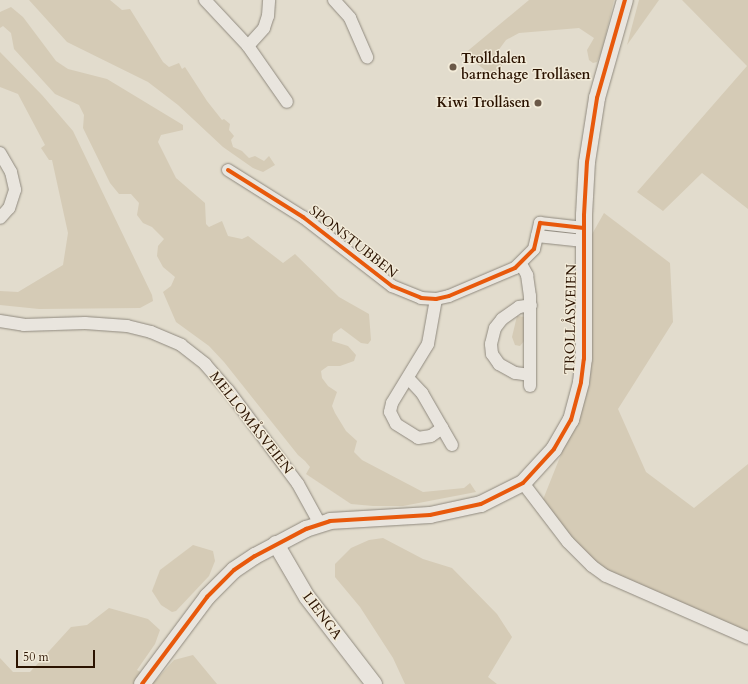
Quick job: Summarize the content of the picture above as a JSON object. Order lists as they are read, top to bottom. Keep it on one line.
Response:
{"streets":{"street":["SPONSTUBBEN","TROLLÅSVEIEN","MELLOMÅSVEIEN","LIENGA"]},"crossings":[["SPONSTUBBEN","TROLLÅSVEIEN"],["TROLLÅSVEIEN","MELLOMÅSVEIEN"],["TROLLÅSVEIEN","LIENGA"]],"places":["Trolldalen barnehage Trollåsen","Kiwi Trollåsen"],"scale_bar":"50 m"}
